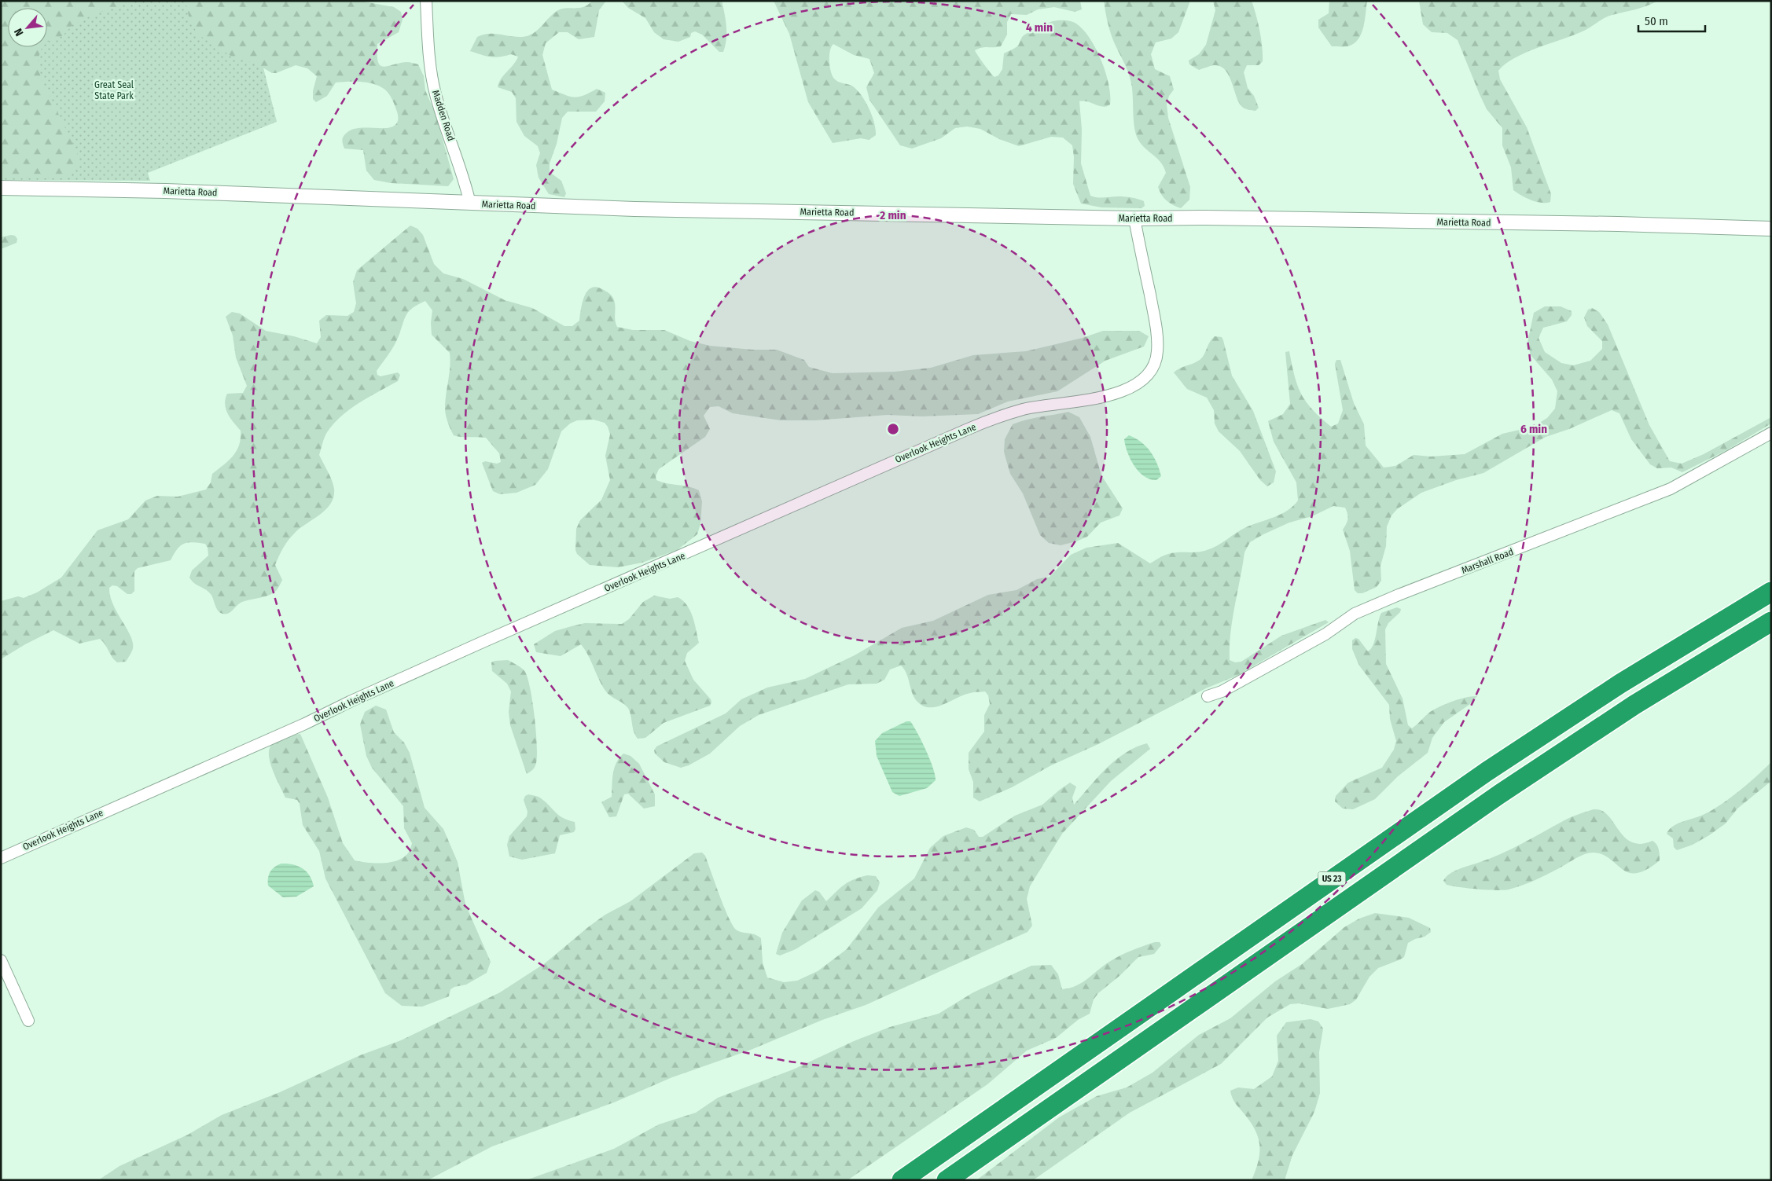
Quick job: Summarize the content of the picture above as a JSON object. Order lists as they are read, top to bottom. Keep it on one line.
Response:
{"streets":{"highway":["US 23"],"street":["Madden Road","Marietta Road","Overlook Heights Lane","Marshall Road"]},"crossings":[["Madden Road","Marietta Road"],["Marietta Road","Overlook Heights Lane"]],"parks":["Great Seal State Park"],"scale_bar":"50 m","north":"bottom left","rings":["4 min","2 min","6 min"]}
